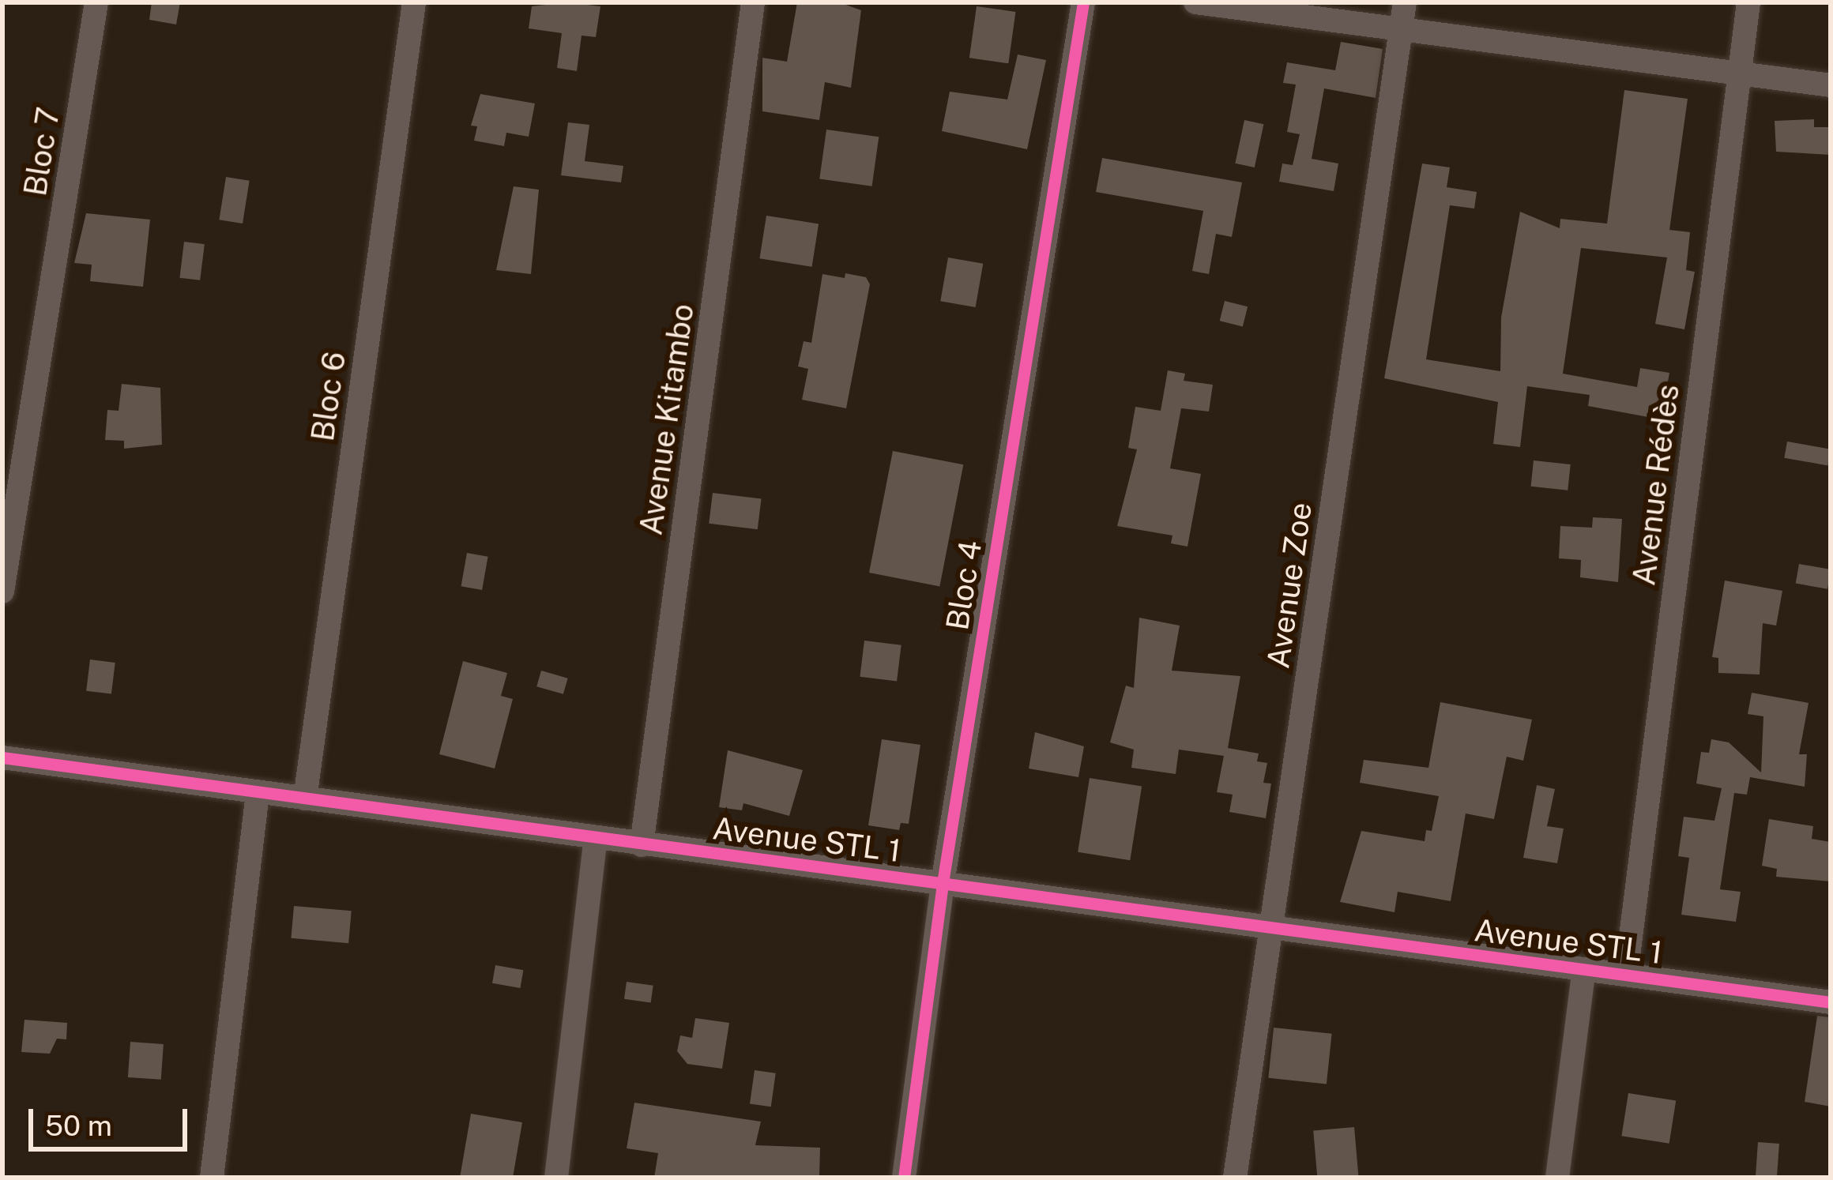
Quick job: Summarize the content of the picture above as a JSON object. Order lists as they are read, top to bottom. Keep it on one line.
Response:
{"streets":{"street":["Bloc 7","Bloc 6","Avenue Kitambo","Avenue Rédès","Bloc 4","Avenue Zoe","Avenue STL 1"]},"crossings":[["Bloc 6","Avenue STL 1"],["Avenue Kitambo","Avenue STL 1"],["Avenue Rédès","Avenue STL 1"],["Bloc 4","Avenue STL 1"],["Avenue Zoe","Avenue STL 1"]],"scale_bar":"50 m"}
